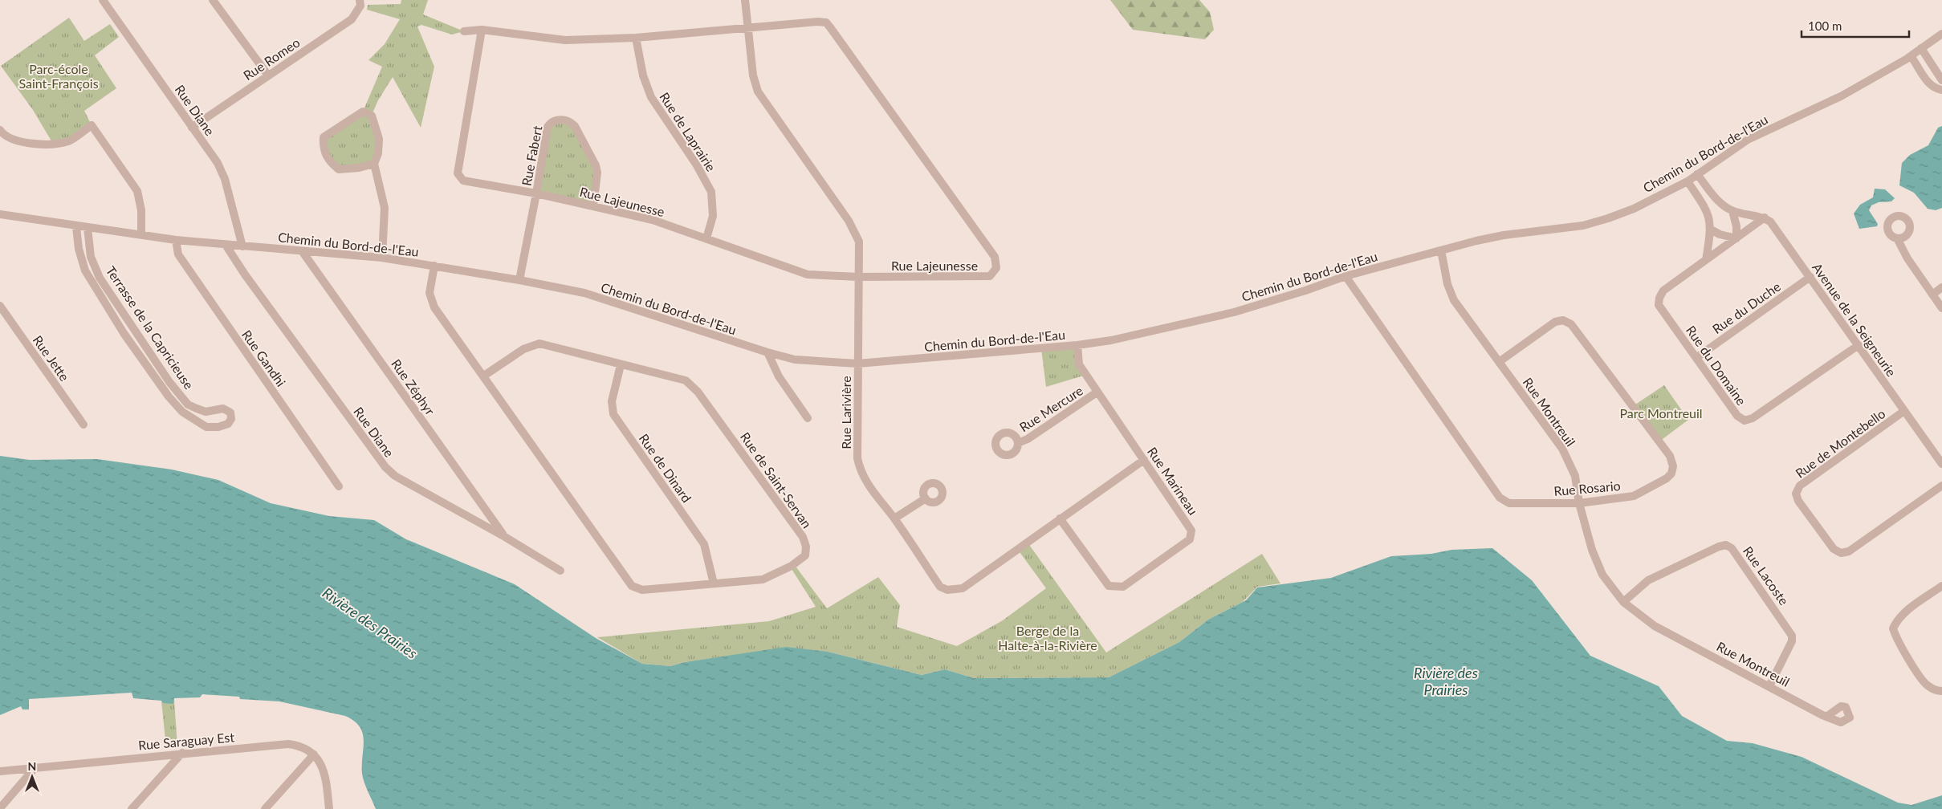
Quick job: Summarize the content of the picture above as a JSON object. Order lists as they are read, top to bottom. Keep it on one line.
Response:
{"streets":{"street":["Rue Romeo","Rue Diane","Rue de Laprairie","Chemin du Bord-de-l'Eau","Rue Fabert","Rue Lajeunesse","Rue du Duche","Avenue de la Seigneurie","Terrasse de la Capricieuse","Rue Jette","Rue Gandhi","Rue du Domaine","Rue Zéphyr","Rue Mercure","Rue Montreuil","Rue Larivière","Rue de Montebello","Rue de Dinard","Rue de Saint-Servan","Rue Marineau","Rue Rosario","Rue Lacoste","Rue Saraguay Est"]},"crossings":[["Rue Romeo","Rue Diane"],["Rue Diane","Chemin du Bord-de-l'Eau"],["Rue Diane","Rue Zéphyr"],["Rue de Laprairie","Rue Lajeunesse"],["Chemin du Bord-de-l'Eau","Rue Fabert"],["Chemin du Bord-de-l'Eau","Terrasse de la Capricieuse"],["Chemin du Bord-de-l'Eau","Rue Gandhi"],["Chemin du Bord-de-l'Eau","Rue Zéphyr"],["Chemin du Bord-de-l'Eau","Rue Montreuil"],["Chemin du Bord-de-l'Eau","Rue Larivière"],["Chemin du Bord-de-l'Eau","Rue de Saint-Servan"],["Chemin du Bord-de-l'Eau","Rue Marineau"],["Chemin du Bord-de-l'Eau","Rue Rosario"],["Rue Fabert","Rue Lajeunesse"],["Rue Lajeunesse","Rue Larivière"],["Rue du Duche","Avenue de la Seigneurie"],["Rue du Duche","Rue du Domaine"],["Avenue de la Seigneurie","Rue du Domaine"],["Avenue de la Seigneurie","Rue de Montebello"],["Rue Mercure","Rue Marineau"],["Rue Montreuil","Rue Rosario"],["Rue Montreuil","Rue Lacoste"],["Rue Larivière","Rue Marineau"],["Rue de Dinard","Rue de Saint-Servan"]],"water":["Rivière des Prairies"],"parks":["Parc-école Saint-François","Parc Montreuil","Berge de la Halte-à-la-Rivière"],"scale_bar":"100 m","north":"top"}
